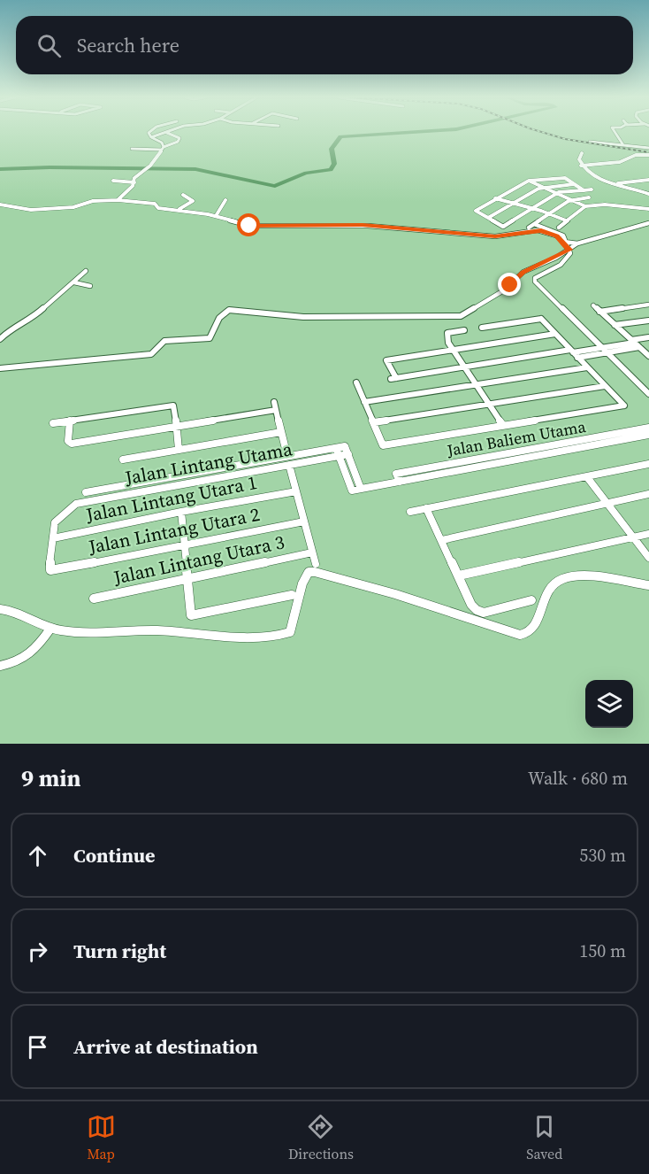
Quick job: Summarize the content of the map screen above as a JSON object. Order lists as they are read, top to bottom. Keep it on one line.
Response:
{"streets":{"street":["Jalan Baliem Utama","Jalan Lintang Utama","Jalan Lintang Utara 1","Jalan Lintang Utara 2","Jalan Lintang Utara 3"]},"crossings":[["Jalan Baliem Utama","Jalan Lintang Utama"],["Jalan Lintang Utama","Jalan Lintang Utara 1"],["Jalan Lintang Utama","Jalan Lintang Utara 2"],["Jalan Lintang Utara 1","Jalan Lintang Utara 2"]],"page":{"search":"Search here","heading":["9 min","Walk · 680 m"],"list":[["Continue","530 m"],["Turn right","150 m"],"Arrive at destination"],"nav":["Map","Directions","Saved"]}}
